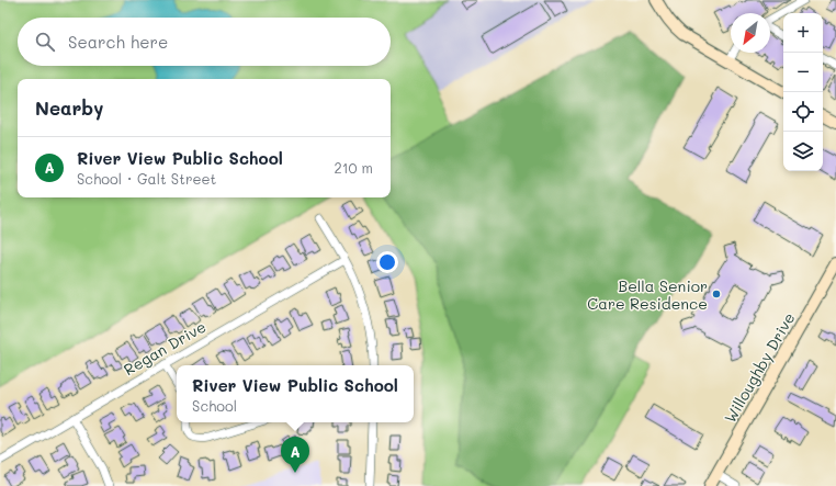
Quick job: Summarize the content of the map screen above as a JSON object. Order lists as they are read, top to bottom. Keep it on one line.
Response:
{"streets":{"street":["Regan Drive","Willoughby Drive"]},"places":["Bella Senior Care Residence"],"north":"bottom left","page":{"map_buttons":["+","−"],"search":"Search here","heading":"Nearby","list":[{"mark":"A","name":"River View Public School","note":"School · Galt Street","value":"210 m"}],"popup":["River View Public School","School"],"pins":"A"}}
